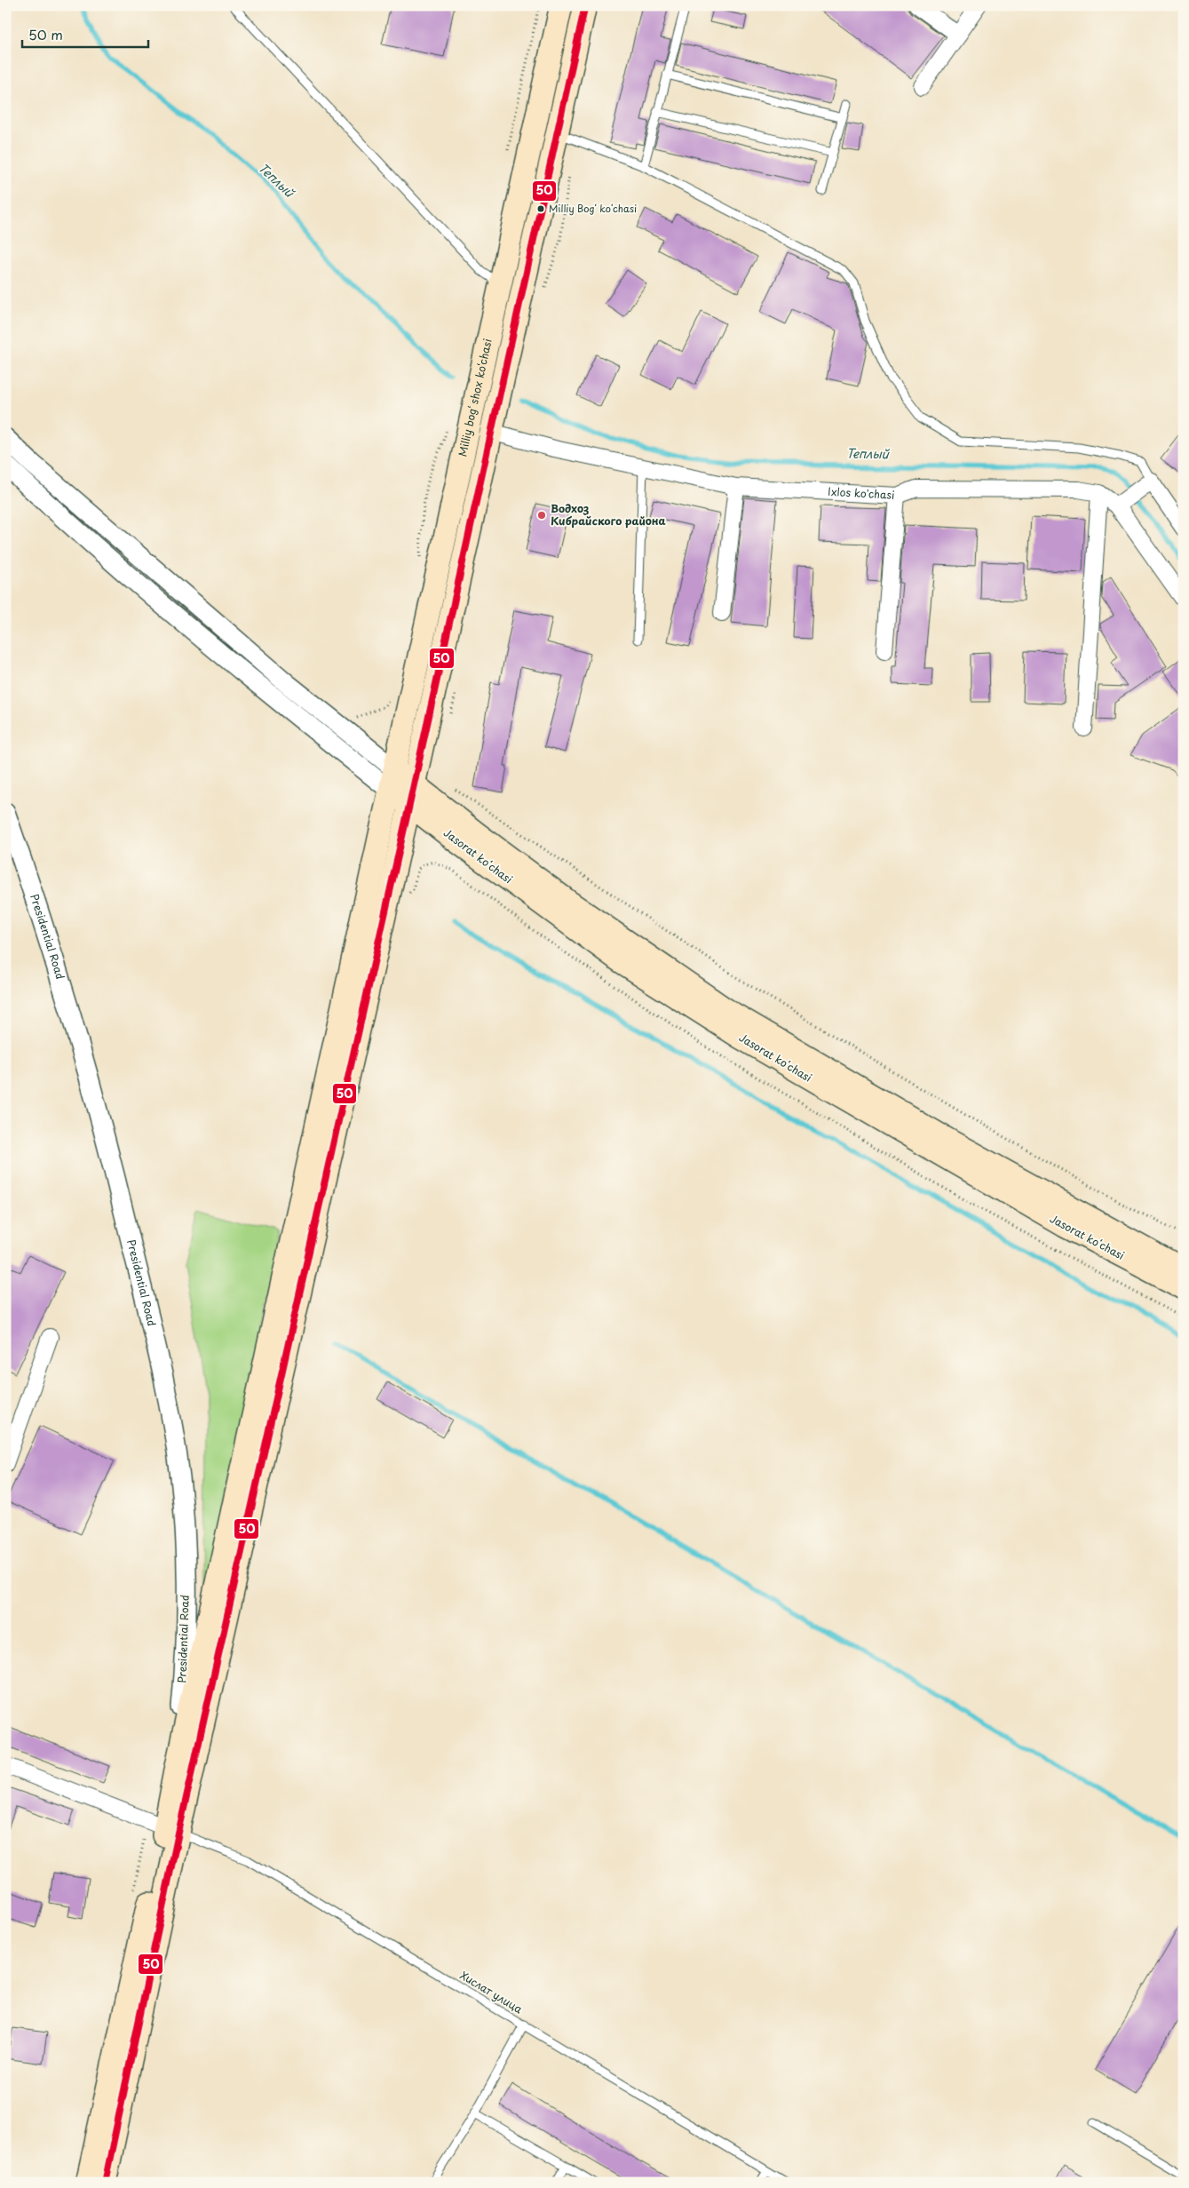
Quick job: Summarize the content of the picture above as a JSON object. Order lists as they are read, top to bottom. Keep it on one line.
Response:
{"streets":{"main road":["Milliy bog‘ shox ko‘chasi","Jasorat koʻchasi"],"street":["Ixlos ko'chasi","Presidential Road"],"lane":["Хислат улица"]},"crossings":[["Milliy bog‘ shox ko‘chasi","Ixlos ko'chasi"],["Milliy bog‘ shox ko‘chasi","Jasorat koʻchasi"],["Milliy bog‘ shox ko‘chasi","Presidential Road"],["Milliy bog‘ shox ko‘chasi","Хислат улица"]],"water":["Теплый"],"places":["Milliy Bogʻ koʻchasi","Водхоз Кибрайского района"],"lines":["transit line 50"],"scale_bar":"50 m"}
